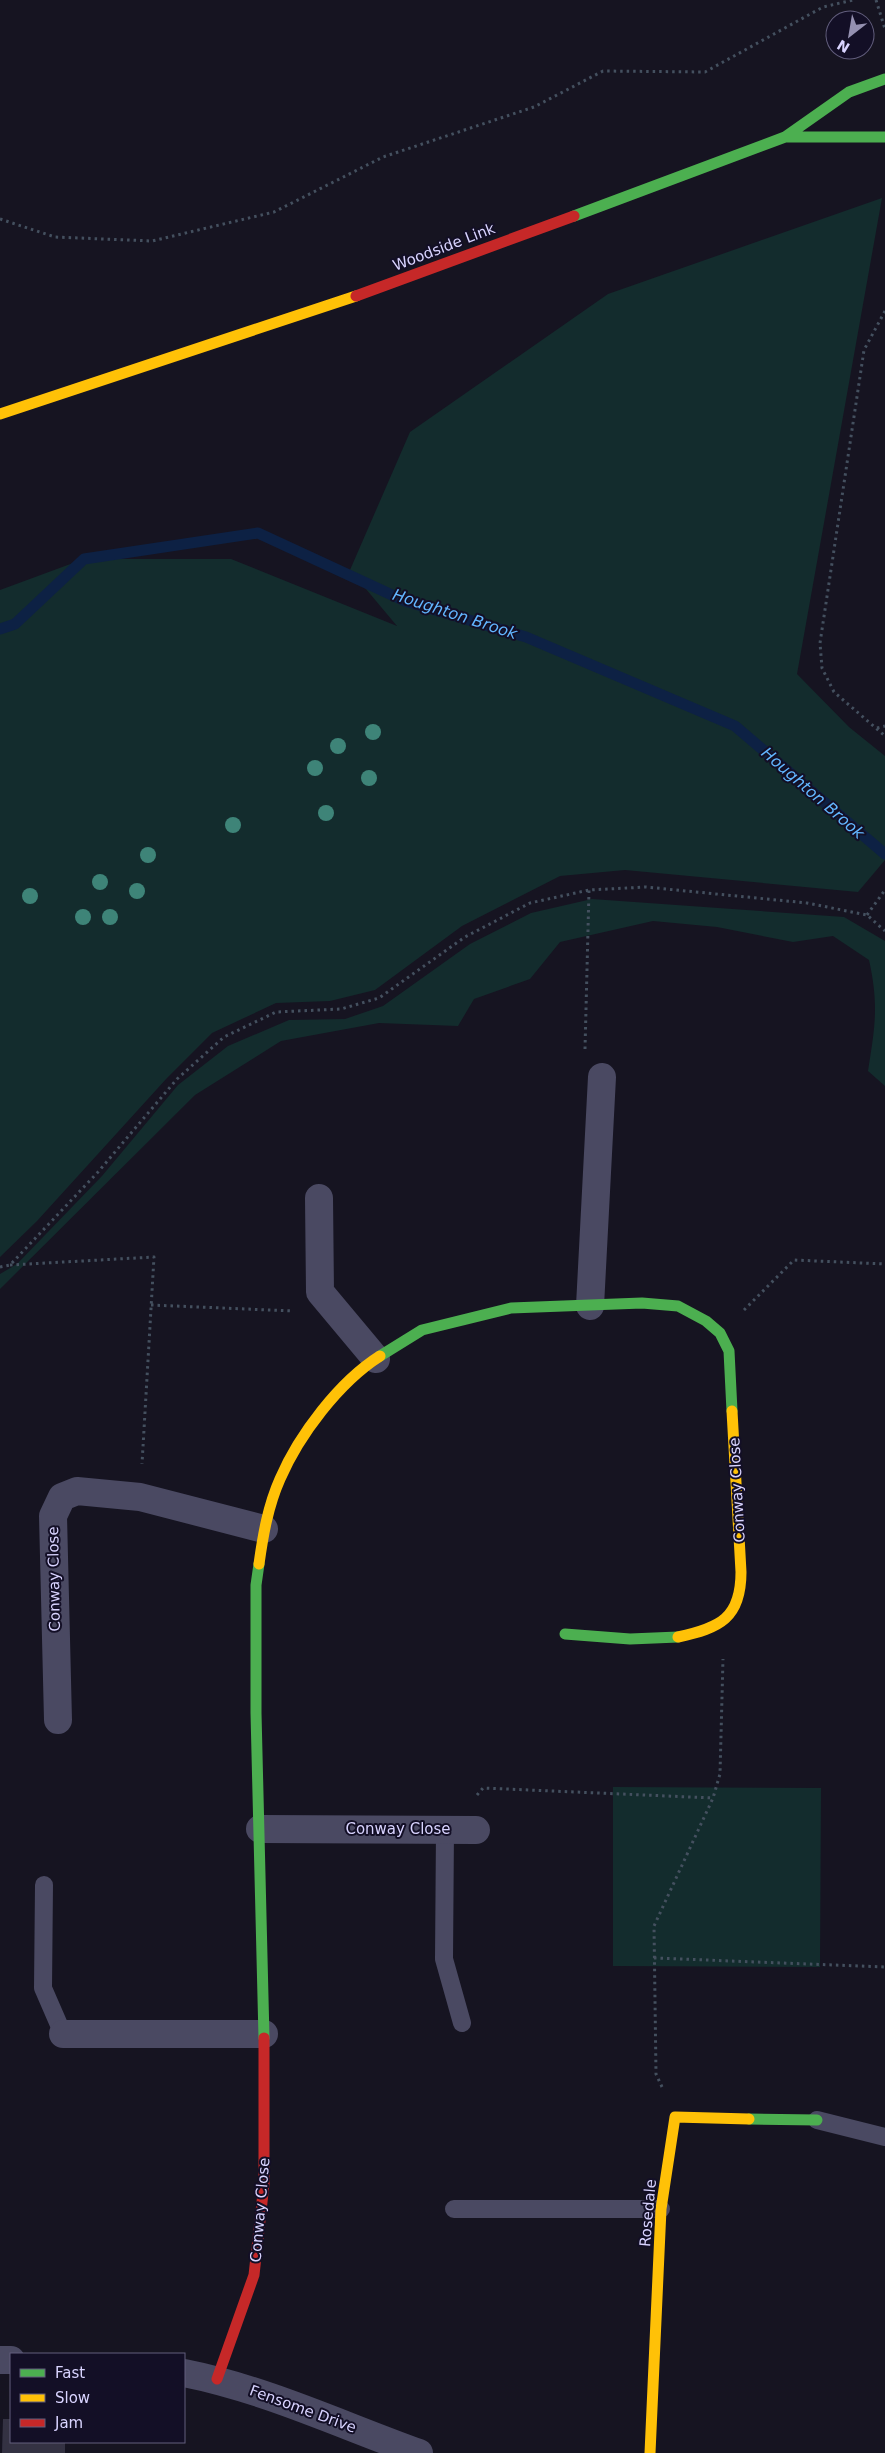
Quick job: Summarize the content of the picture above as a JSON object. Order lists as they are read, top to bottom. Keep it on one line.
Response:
{"streets":{"street":["Woodside Link","Conway Close","Rosedale","Fensome Drive"]},"crossings":[["Conway Close","Fensome Drive"]],"water":["Houghton Brook"],"legend":["Fast","Slow","Jam"],"north":"bottom left"}
